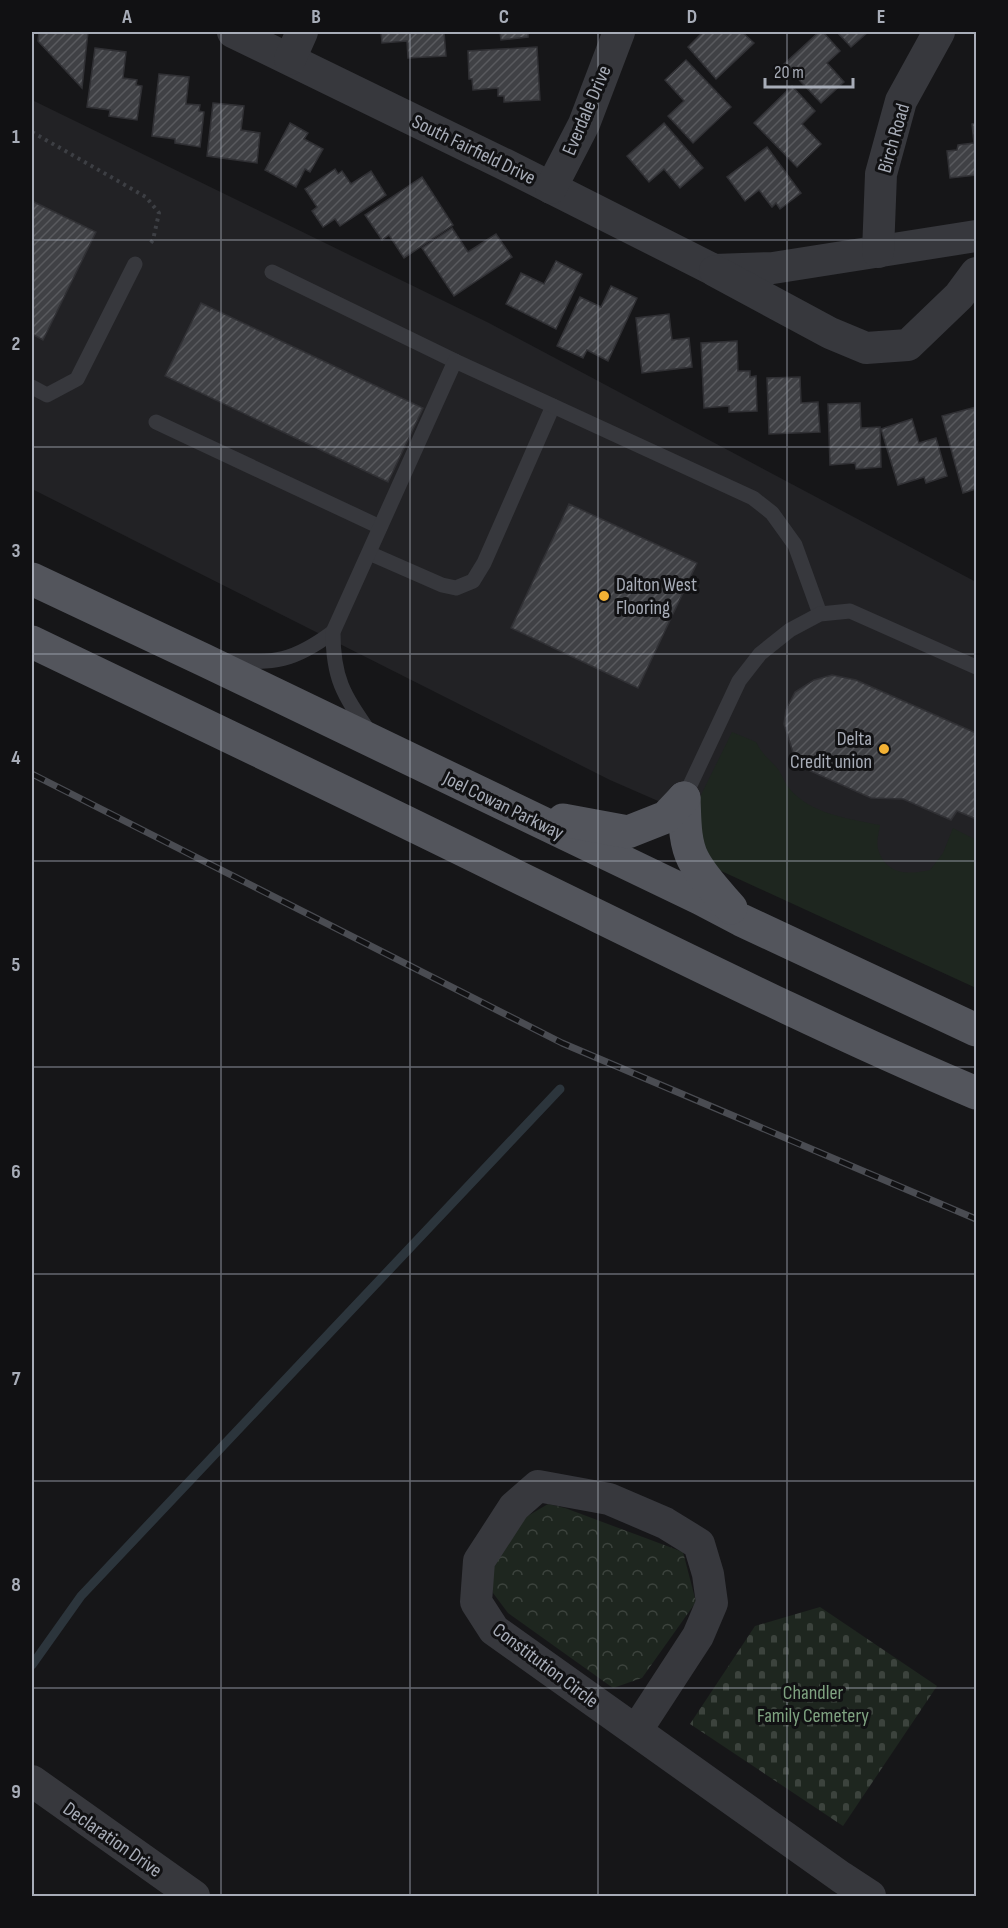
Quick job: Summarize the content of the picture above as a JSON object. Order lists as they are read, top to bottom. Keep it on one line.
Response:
{"streets":{"main road":["Joel Cowan Parkway"],"street":["Everdale Drive","Birch Road","South Fairfield Drive","Constitution Circle","Declaration Drive"]},"crossings":[["Everdale Drive","South Fairfield Drive"],["Birch Road","South Fairfield Drive"]],"parks":["Chandler Family Cemetery"],"places":["Dalton West Flooring","Delta Credit union"],"scale_bar":"20 m","grid":{"columns":["A","B","C","D","E"],"rows":["1","2","3","4","5","6","7","8","9"]}}
